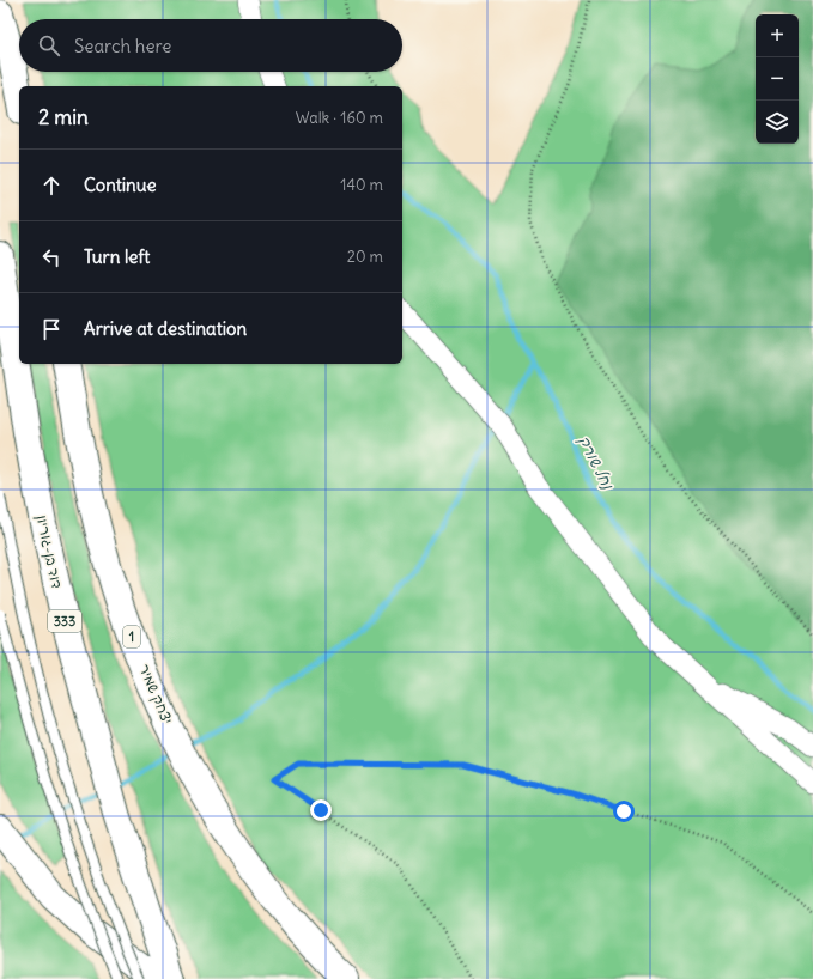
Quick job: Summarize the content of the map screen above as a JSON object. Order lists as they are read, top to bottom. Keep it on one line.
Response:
{"streets":{"main road":["דוד בן-גוריון","333","1","יצחק שמיר"]},"water":["נחל שורק"],"page":{"map_buttons":["+","−"],"search":"Search here","heading":["2 min","Walk · 160 m"],"list":[["Continue","140 m"],["Turn left","20 m"],"Arrive at destination"]}}
